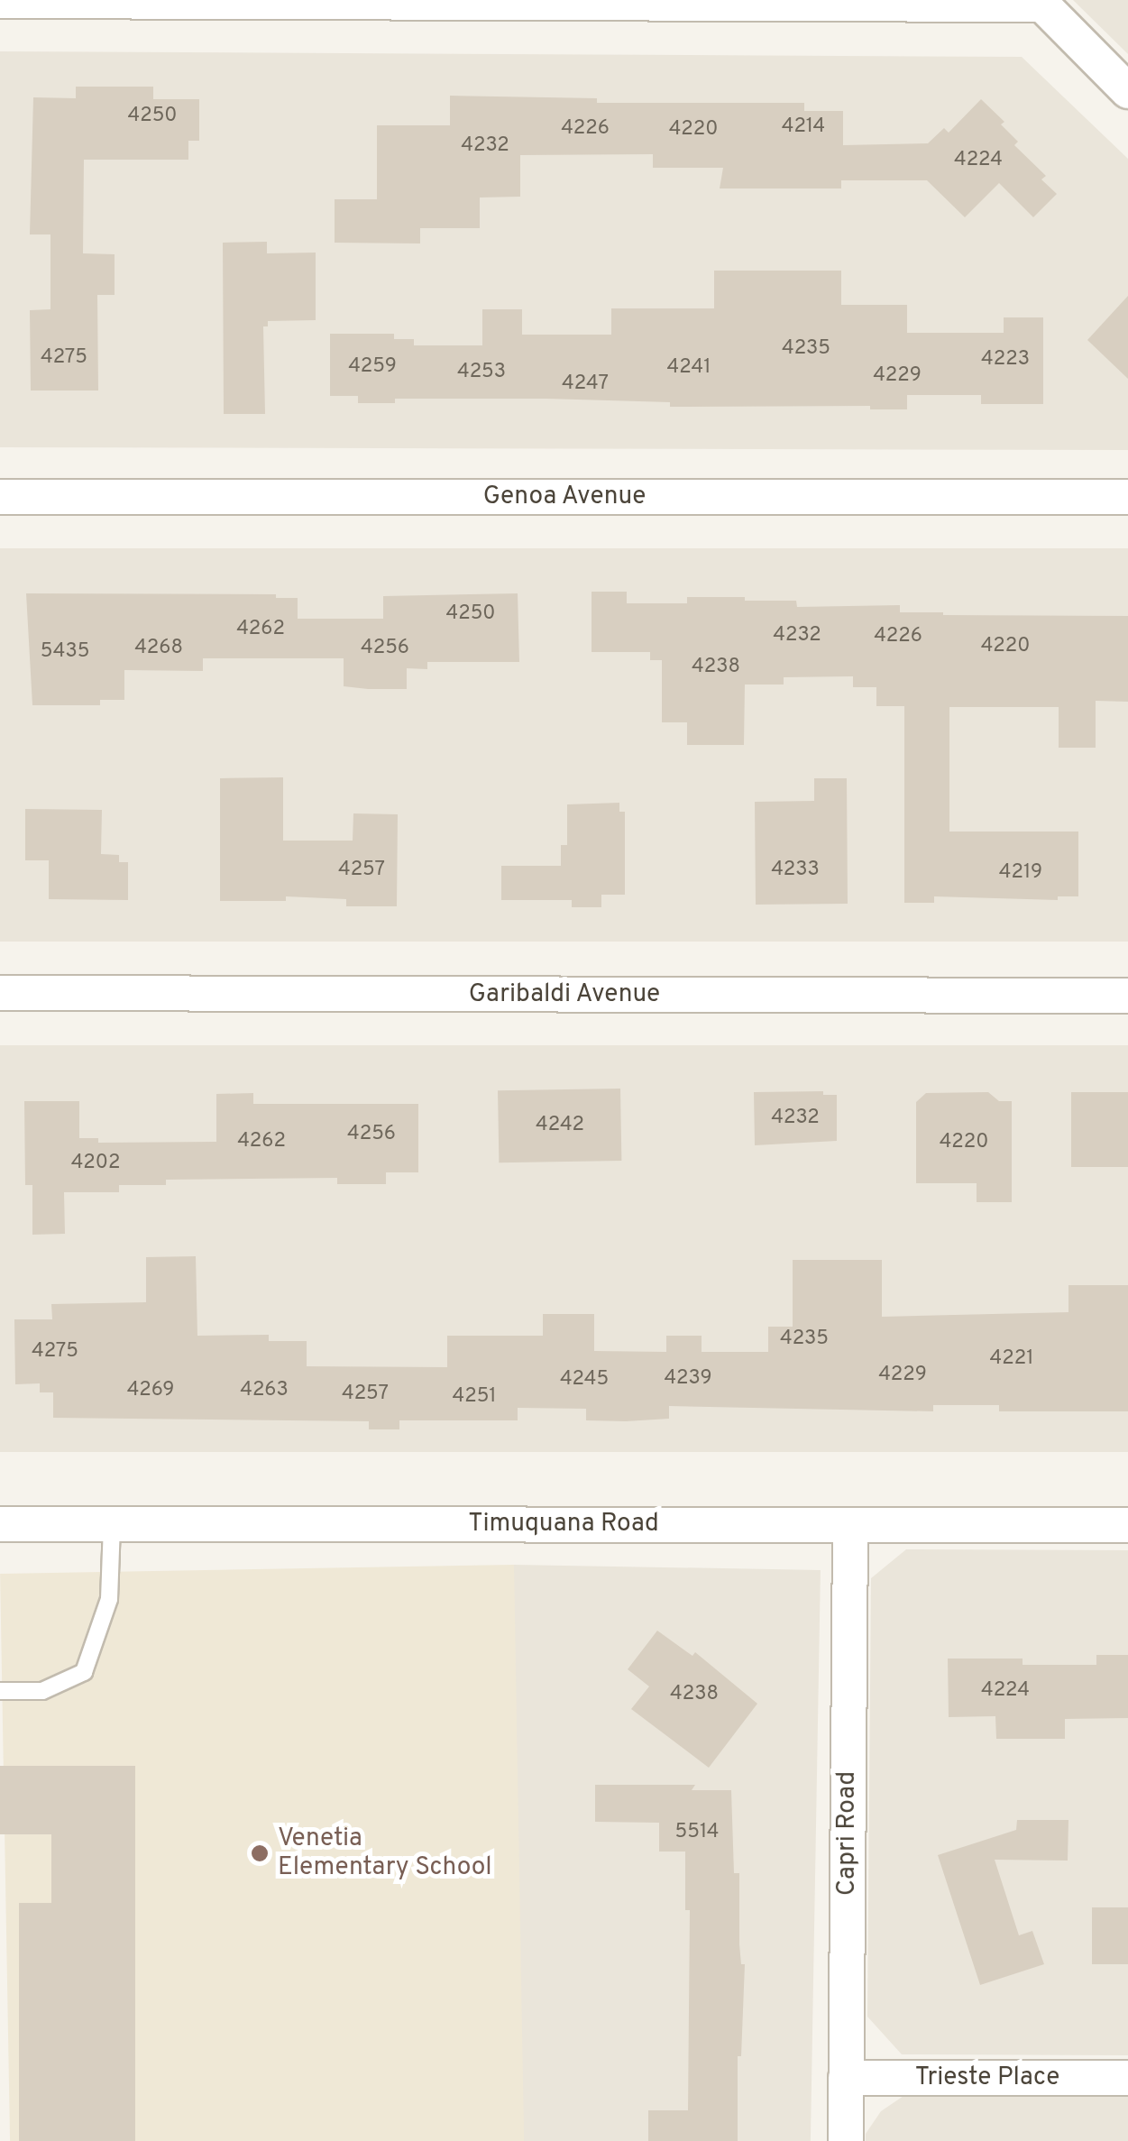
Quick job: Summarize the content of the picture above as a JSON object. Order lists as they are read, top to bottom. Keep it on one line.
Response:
{"streets":{"street":["Genoa Avenue","Garibaldi Avenue","Timuquana Road","Capri Road","Trieste Place"]},"crossings":[["Timuquana Road","Capri Road"],["Capri Road","Trieste Place"]],"places":["Venetia Elementary School"],"house_numbers":["4250","4214","4226","4220","4232","4224","4235","4275","4223","4259","4241","4253","4229","4247","4250","4262","4232","4226","4220","4268","4256","5435","4238","4257","4233","4219","4232","4242","4256","4262","4220","4202","4235","4275","4221","4229","4239","4245","4269","4263","4257","4251","4224","4238","5514"]}
